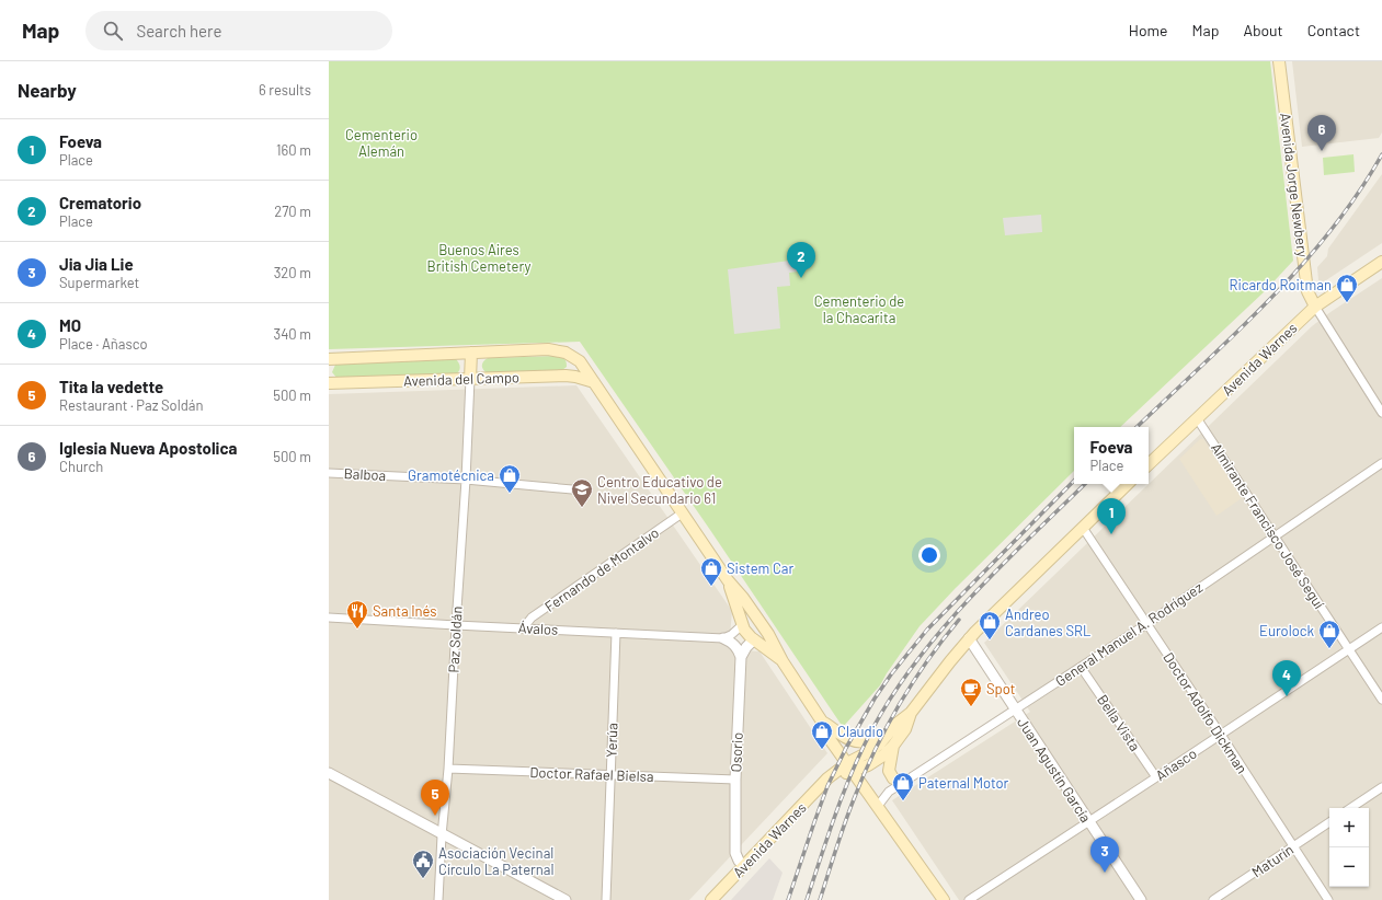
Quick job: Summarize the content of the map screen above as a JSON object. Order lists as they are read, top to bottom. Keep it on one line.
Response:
{"streets":{"main road":["Avenida Jorge Newbery","Avenida Warnes","Avenida del Campo"],"street":["Balboa","Almirante Francisco José Seguí","Fernando de Montalvo","Ávalos","General Manuel A. Rodríguez","Paz Soldán","Doctor Adolfo Dickman","Bella Vista","Yerúa","Osorio","Añasco","Juan Agustín García","Doctor Rafael Bielsa","Maturín"]},"crossings":[["Avenida Jorge Newbery","Avenida Warnes"],["Avenida Warnes","Almirante Francisco José Seguí"],["Avenida Warnes","Doctor Adolfo Dickman"],["Avenida Warnes","Osorio"],["Avenida Warnes","Juan Agustín García"],["Avenida del Campo","Paz Soldán"],["Balboa","Paz Soldán"],["Almirante Francisco José Seguí","General Manuel A. Rodríguez"],["Almirante Francisco José Seguí","Añasco"],["Fernando de Montalvo","Ávalos"],["Ávalos","Paz Soldán"],["Ávalos","Yerúa"],["General Manuel A. Rodríguez","Doctor Adolfo Dickman"],["General Manuel A. Rodríguez","Bella Vista"],["General Manuel A. Rodríguez","Juan Agustín García"],["Paz Soldán","Doctor Rafael Bielsa"],["Doctor Adolfo Dickman","Añasco"],["Doctor Adolfo Dickman","Maturín"],["Bella Vista","Añasco"],["Yerúa","Doctor Rafael Bielsa"],["Osorio","Doctor Rafael Bielsa"],["Añasco","Juan Agustín García"]],"parks":["Cementerio Alemán","Buenos Aires British Cemetery","Cementerio de la Chacarita"],"places":{"shop":["Ricardo Roitman","Gramotécnica","Sistem Car","Andreo Cardanes SRL","Eurolock","Claudio","Paternal Motor"],"school or university":["Centro Educativo de Nivel Secundario 61"],"restaurant":["Santa Inés"],"cafe":["Spot"],"public building":["Asociación Vecinal Círculo La Paternal"]},"page":{"header":"Map","search":"Search here","nav":["Home","Map","About","Contact"],"heading":["Nearby","6 results"],"pins":["6","2","1","4","5","3"],"list":[{"mark":"1","name":"Foeva","note":"Place","value":"160 m"},{"mark":"2","name":"Crematorio","note":"Place","value":"270 m"},{"mark":"3","name":"Jia Jia Lie","note":"Supermarket","value":"320 m"},{"mark":"4","name":"MO","note":"Place · Añasco","value":"340 m"},{"mark":"5","name":"Tita la vedette","note":"Restaurant · Paz Soldán","value":"500 m"},{"mark":"6","name":"Iglesia Nueva Apostolica","note":"Church","value":"500 m"}],"popup":["Foeva","Place"],"map_buttons":["+","−"]}}
